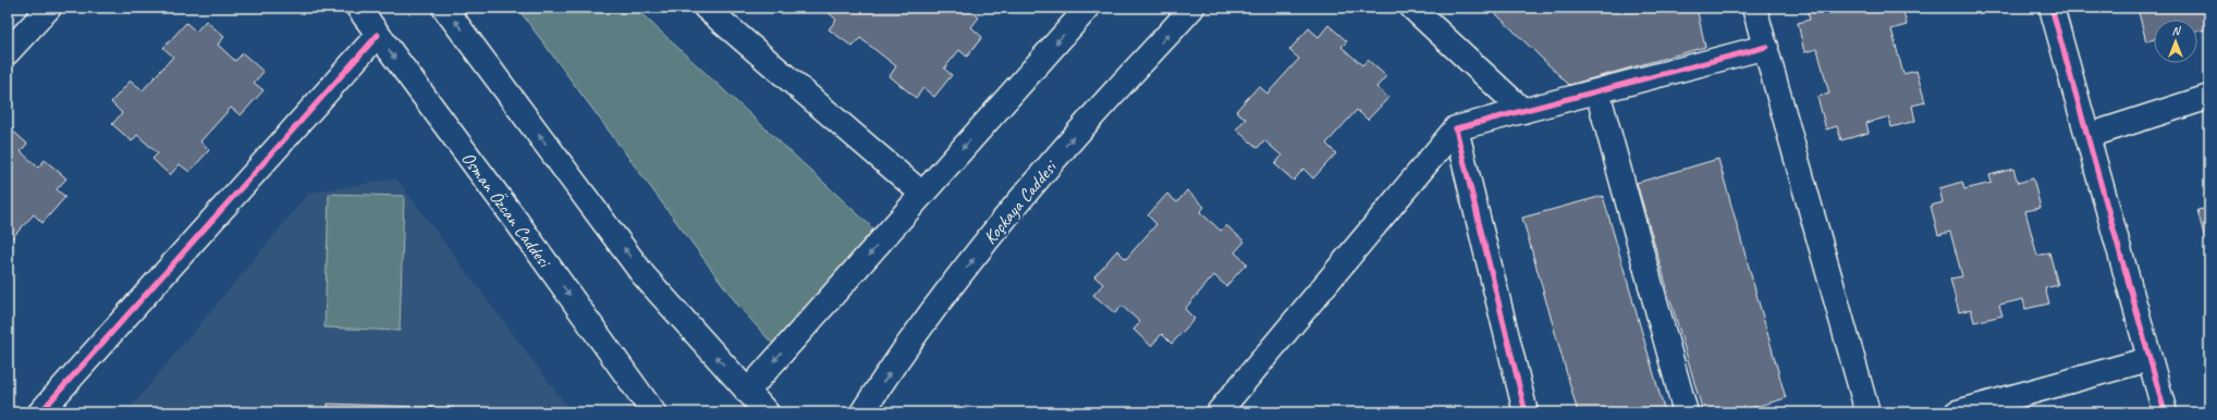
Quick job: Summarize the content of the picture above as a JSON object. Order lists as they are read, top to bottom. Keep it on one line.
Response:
{"streets":{"street":["Koçkaya Caddesi","Osman Özcan Caddesi"]},"north":"top"}
